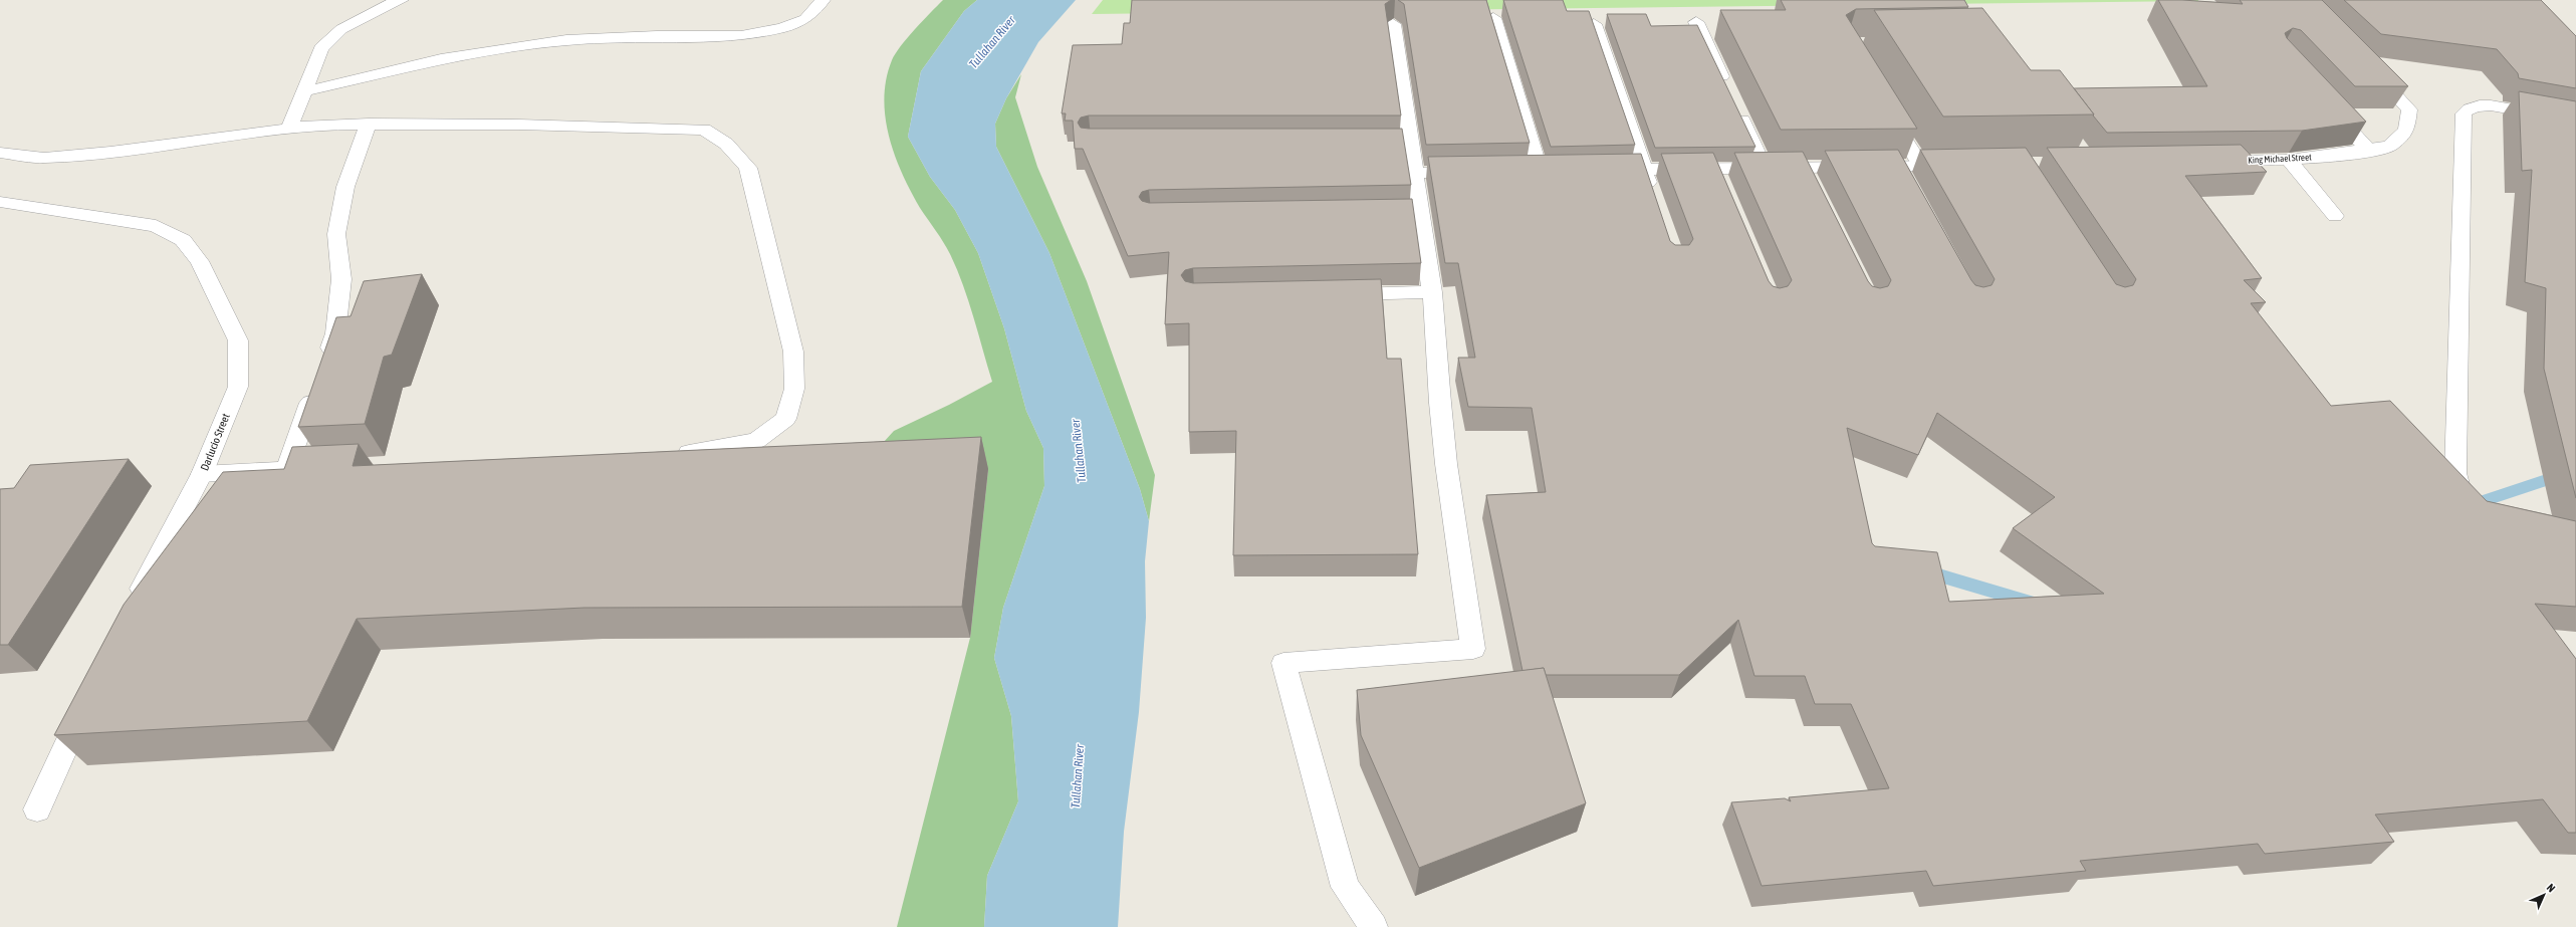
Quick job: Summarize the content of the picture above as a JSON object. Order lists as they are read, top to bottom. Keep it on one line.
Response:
{"streets":{"street":["King Michael Street","Darlucio Street"]},"water":["Tullahan River"],"north":"top right"}
